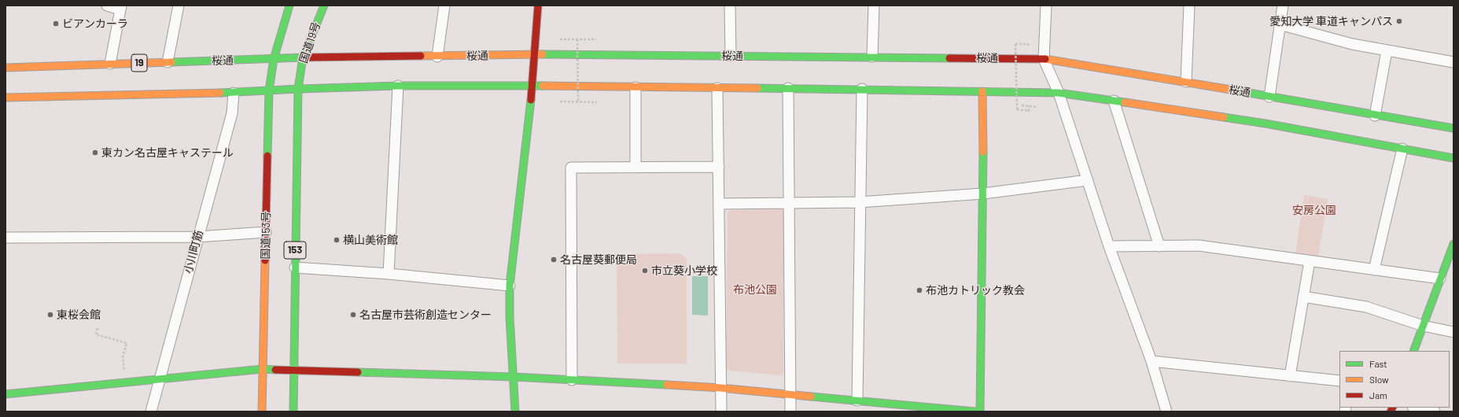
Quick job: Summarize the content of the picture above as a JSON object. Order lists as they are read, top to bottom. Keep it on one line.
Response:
{"streets":{"main road":["国道19号","桜通","19","国道153号","153"],"street":["小川町筋"]},"crossings":[["国道19号","桜通"],["国道19号","153"],["桜通","国道153号"]],"parks":["安房公園","布池公園"],"places":["愛知大学 車道キャンパス","ビアンカーラ","東カン名古屋キャステール","横山美術館","名古屋葵郵便局","市立葵小学校","布池カトリック教会","東桜会館","名古屋市芸術創造センター"],"legend":["Fast","Slow","Jam"]}
